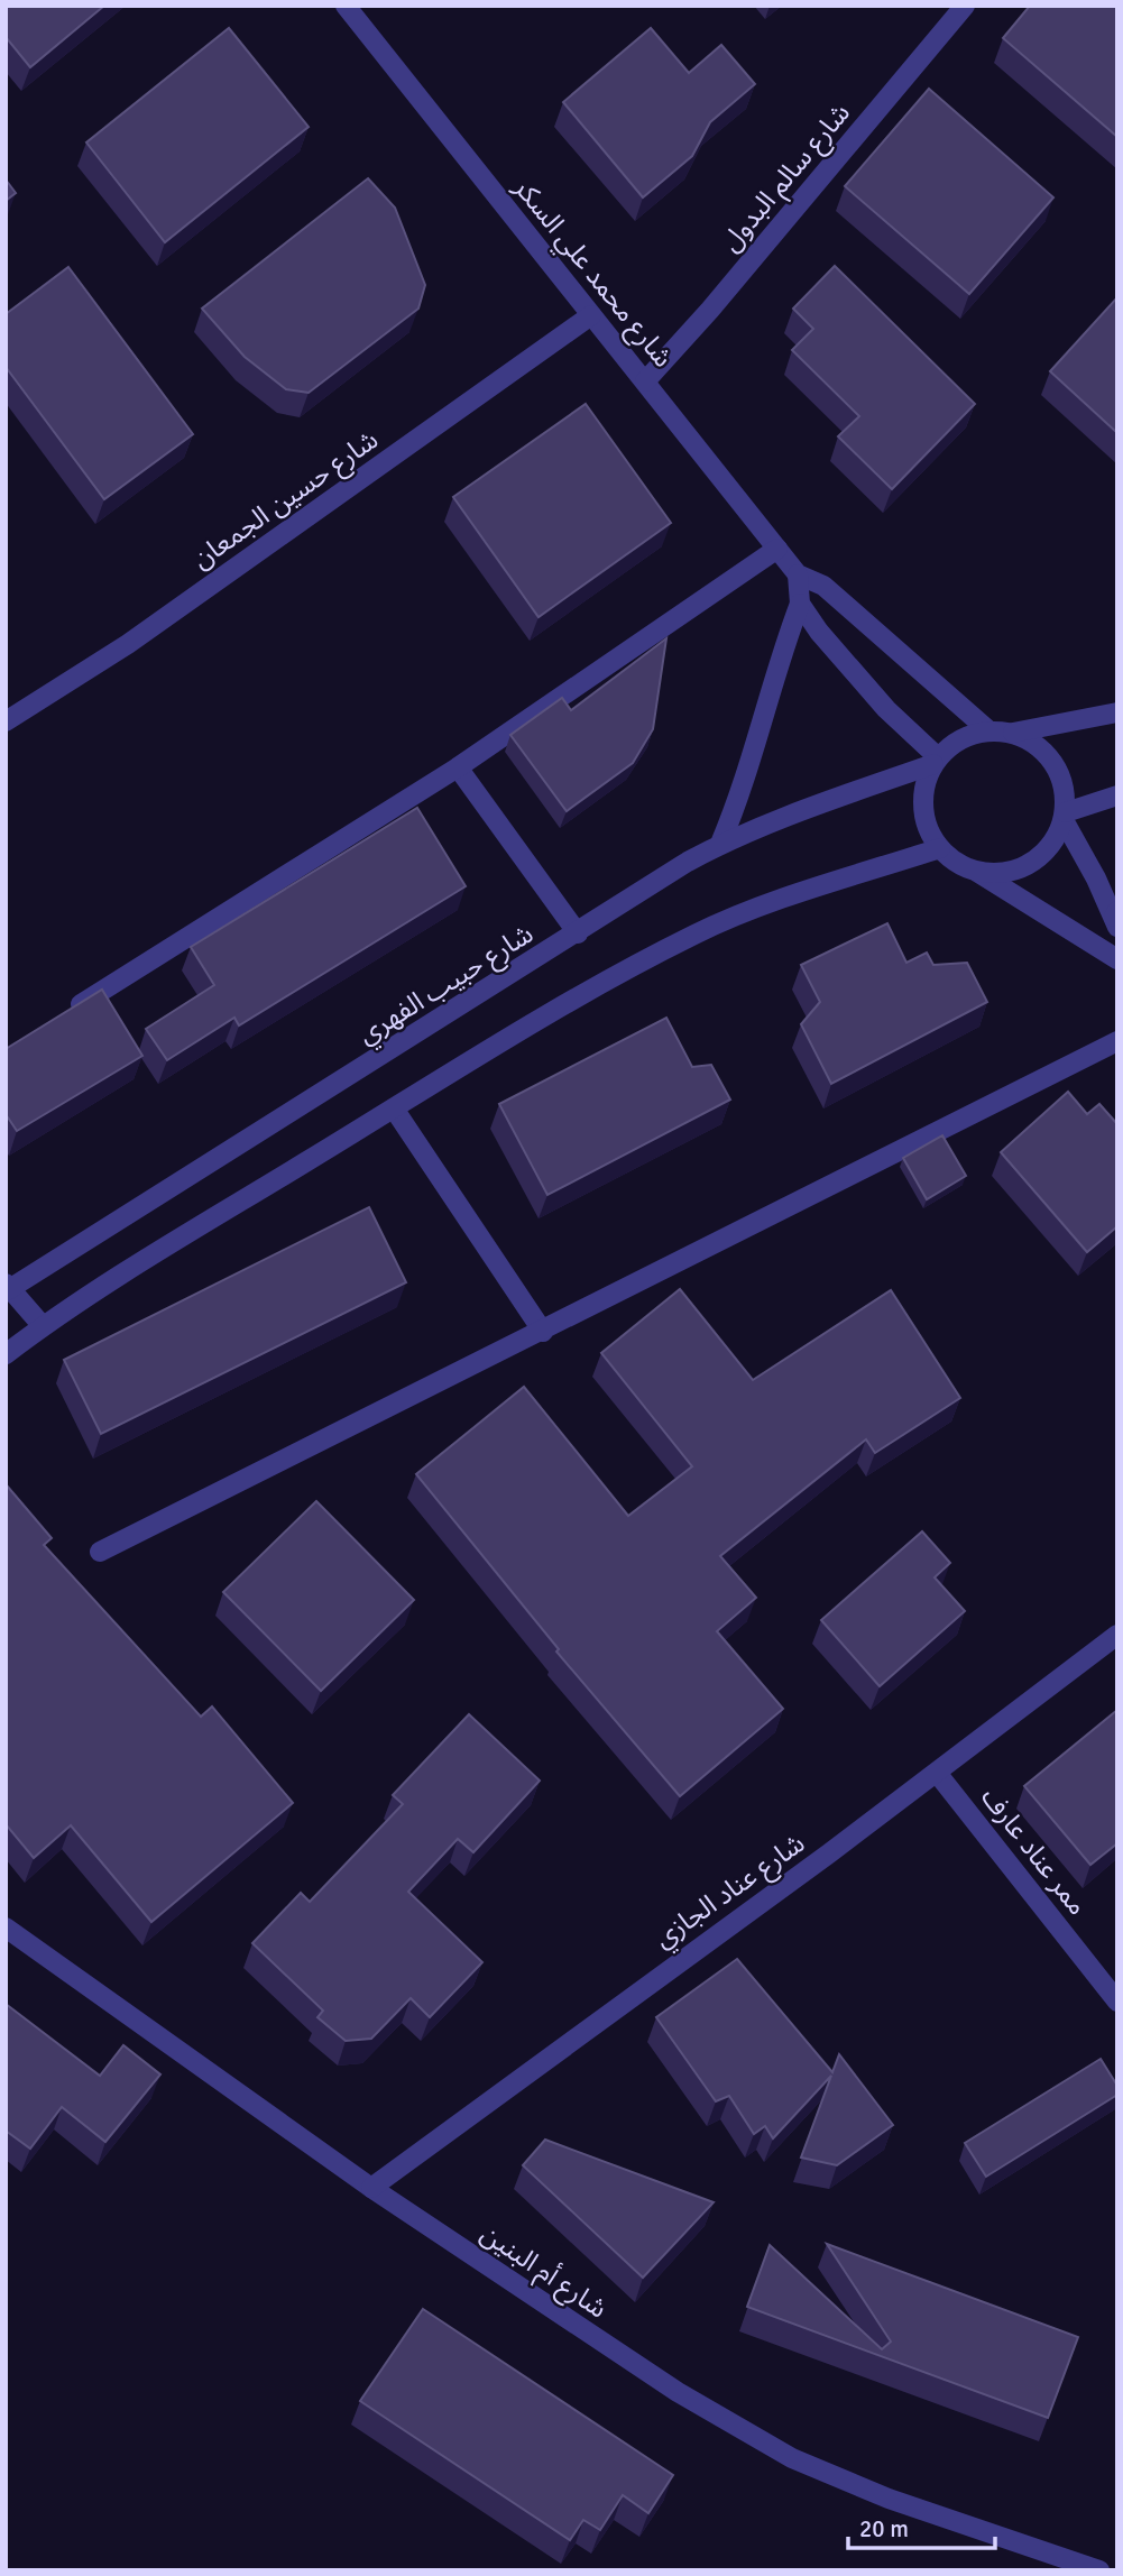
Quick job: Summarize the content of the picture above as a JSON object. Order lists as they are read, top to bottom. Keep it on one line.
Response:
{"streets":{"street":["شارع سالم البدول","شارع محمد علي السكر","شارع حسين الجمعان","شارع حبيب الفهري","ممر عناد عارف","شارع عناد الجازي","شارع أم البنين"]},"crossings":[["شارع سالم البدول","شارع محمد علي السكر"],["شارع محمد علي السكر","شارع حسين الجمعان"],["شارع محمد علي السكر","شارع حبيب الفهري"],["ممر عناد عارف","شارع عناد الجازي"],["شارع عناد الجازي","شارع أم البنين"]],"scale_bar":"20 m"}
